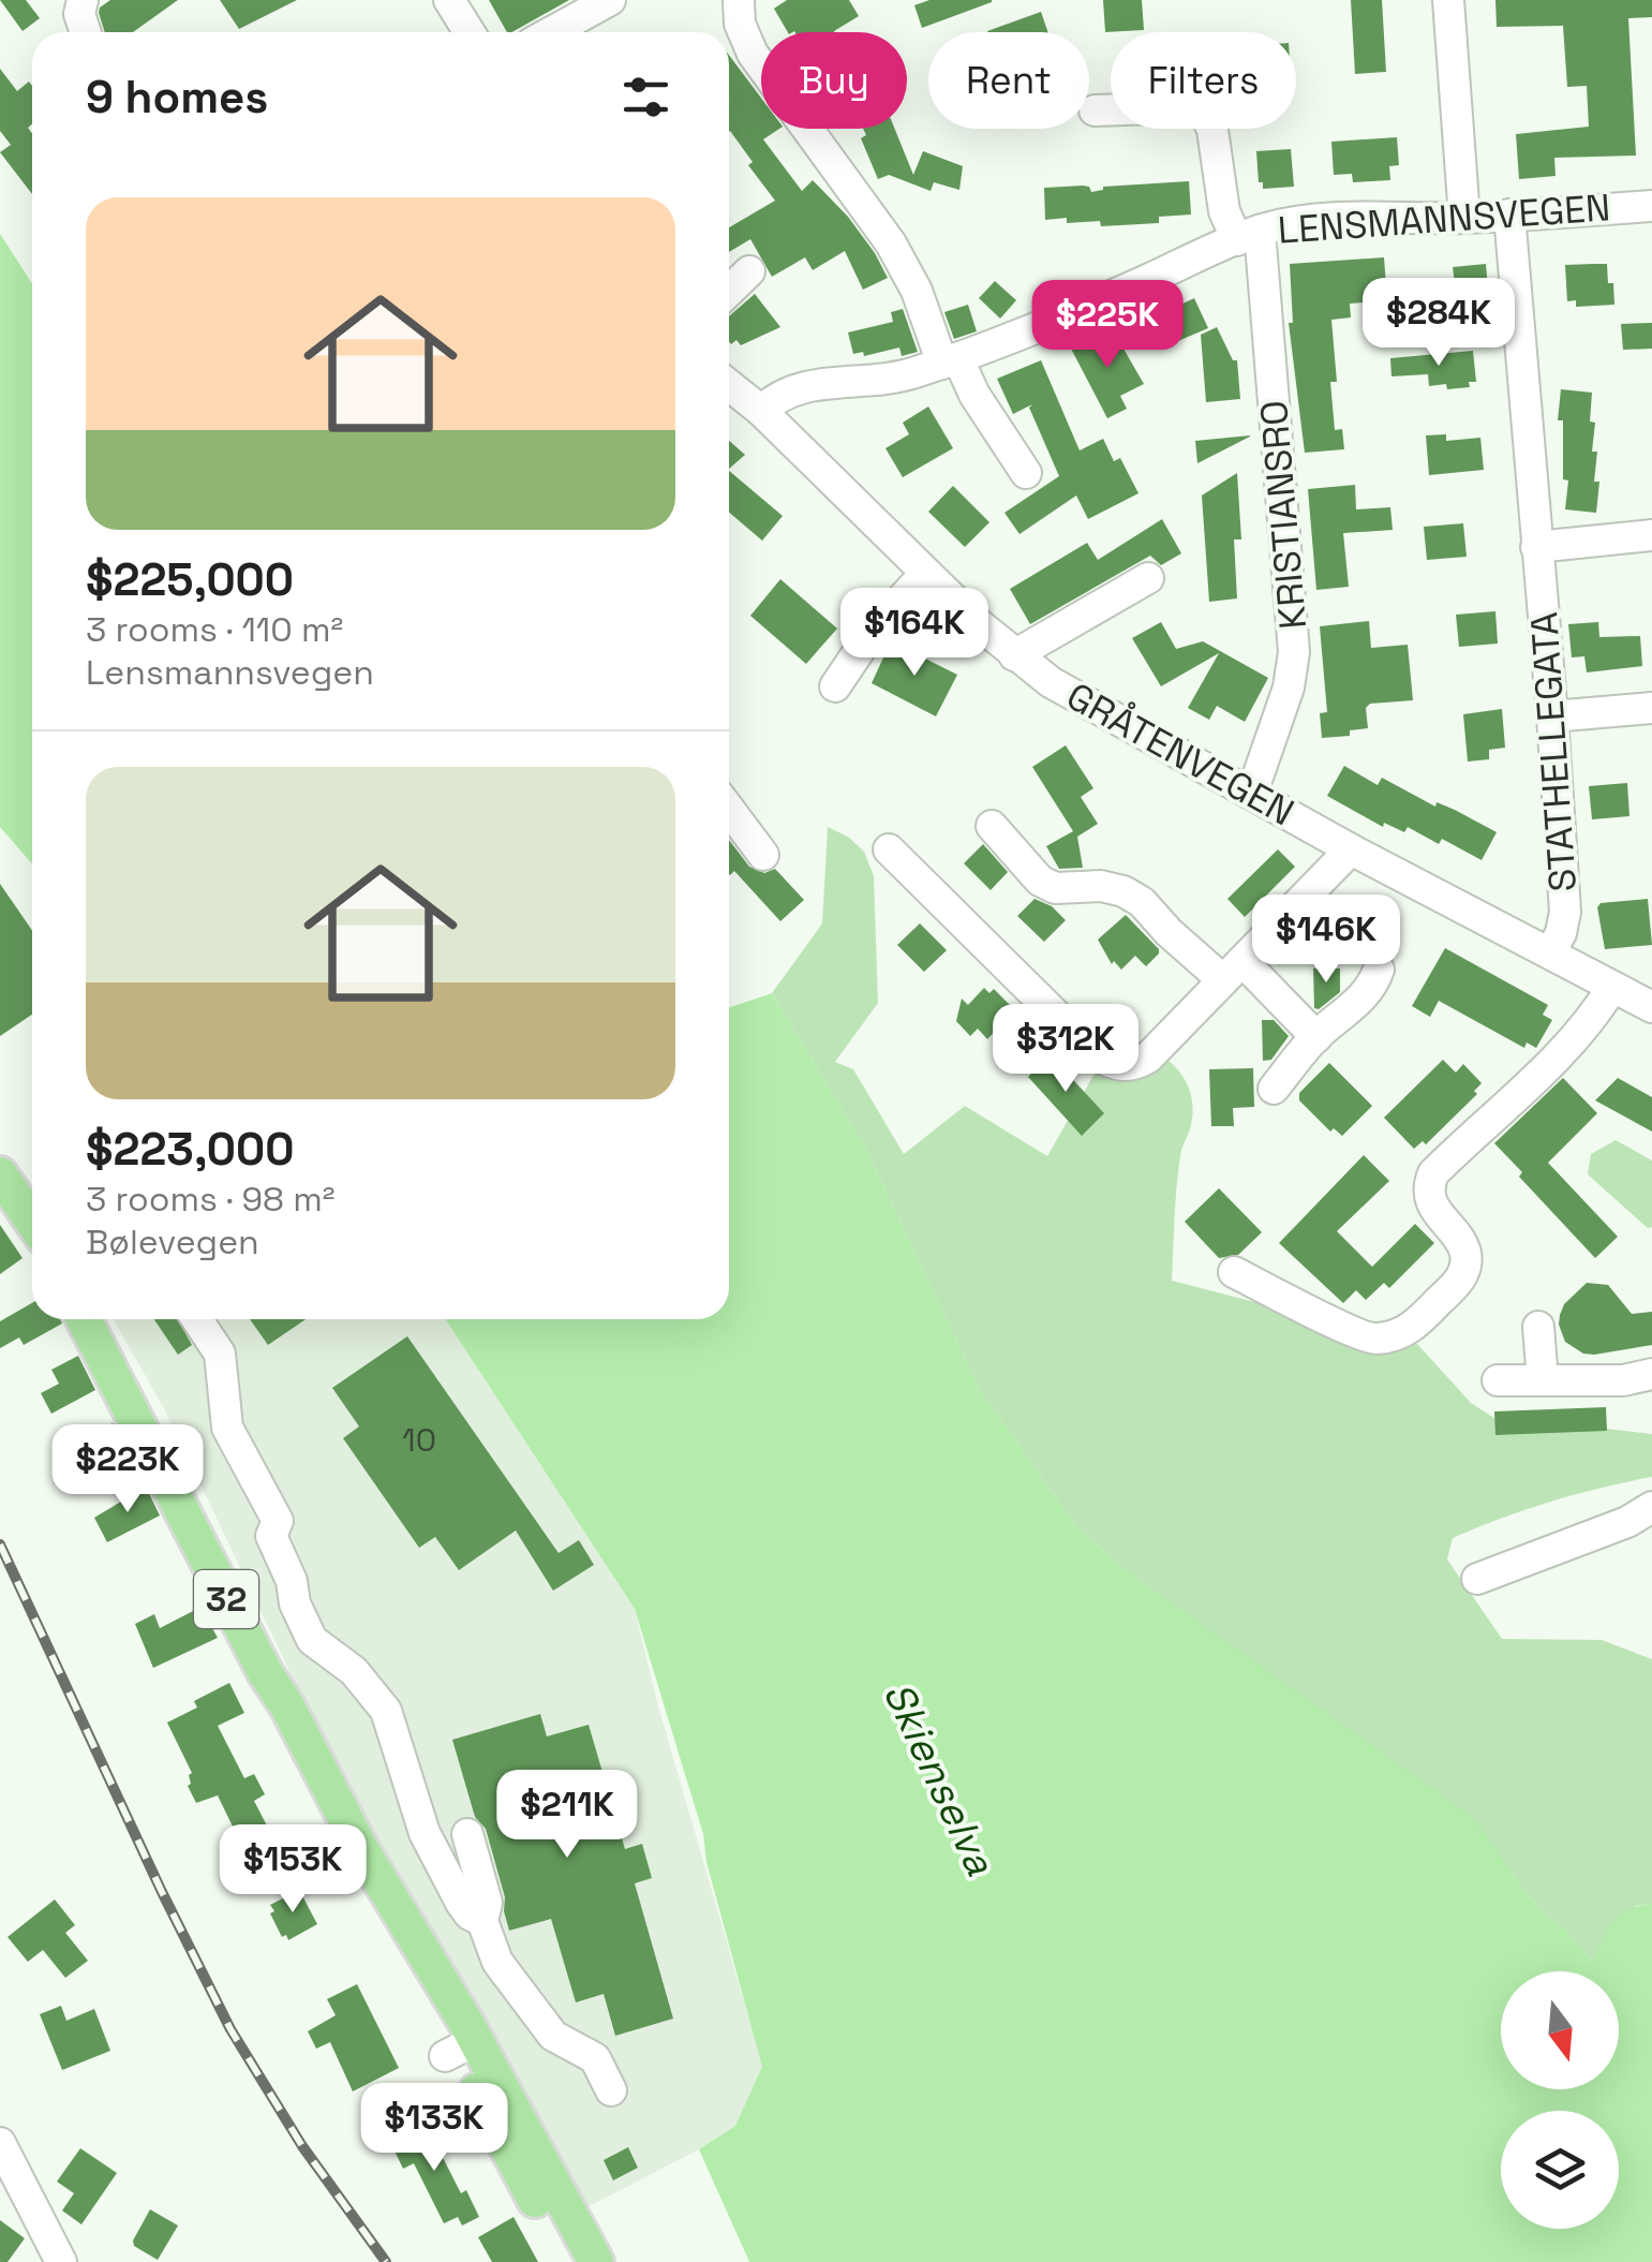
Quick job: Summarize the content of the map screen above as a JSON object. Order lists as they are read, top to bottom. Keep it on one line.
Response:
{"streets":{"main road":["32"],"street":["LENSMANNSVEGEN","KRISTIANSRO","STATHELLEGATA","GRÅTENVEGEN"]},"crossings":[["LENSMANNSVEGEN","KRISTIANSRO"],["LENSMANNSVEGEN","STATHELLEGATA"],["LENSMANNSVEGEN","GRÅTENVEGEN"],["KRISTIANSRO","GRÅTENVEGEN"],["STATHELLEGATA","GRÅTENVEGEN"]],"water":["Skienselva"],"house_numbers":["10"],"north":"bottom","page":{"chip":["Buy","Rent","Filters"],"heading":"9 homes","list":[{"name":"$225,000","note":"3 rooms · 110 m² · Lensmannsvegen"},{"name":"$223,000","note":"3 rooms · 98 m² · Bølevegen"}],"price":["$284K","$225K","$164K","$146K","$312K","$223K","$211K","$153K","$133K"]}}
